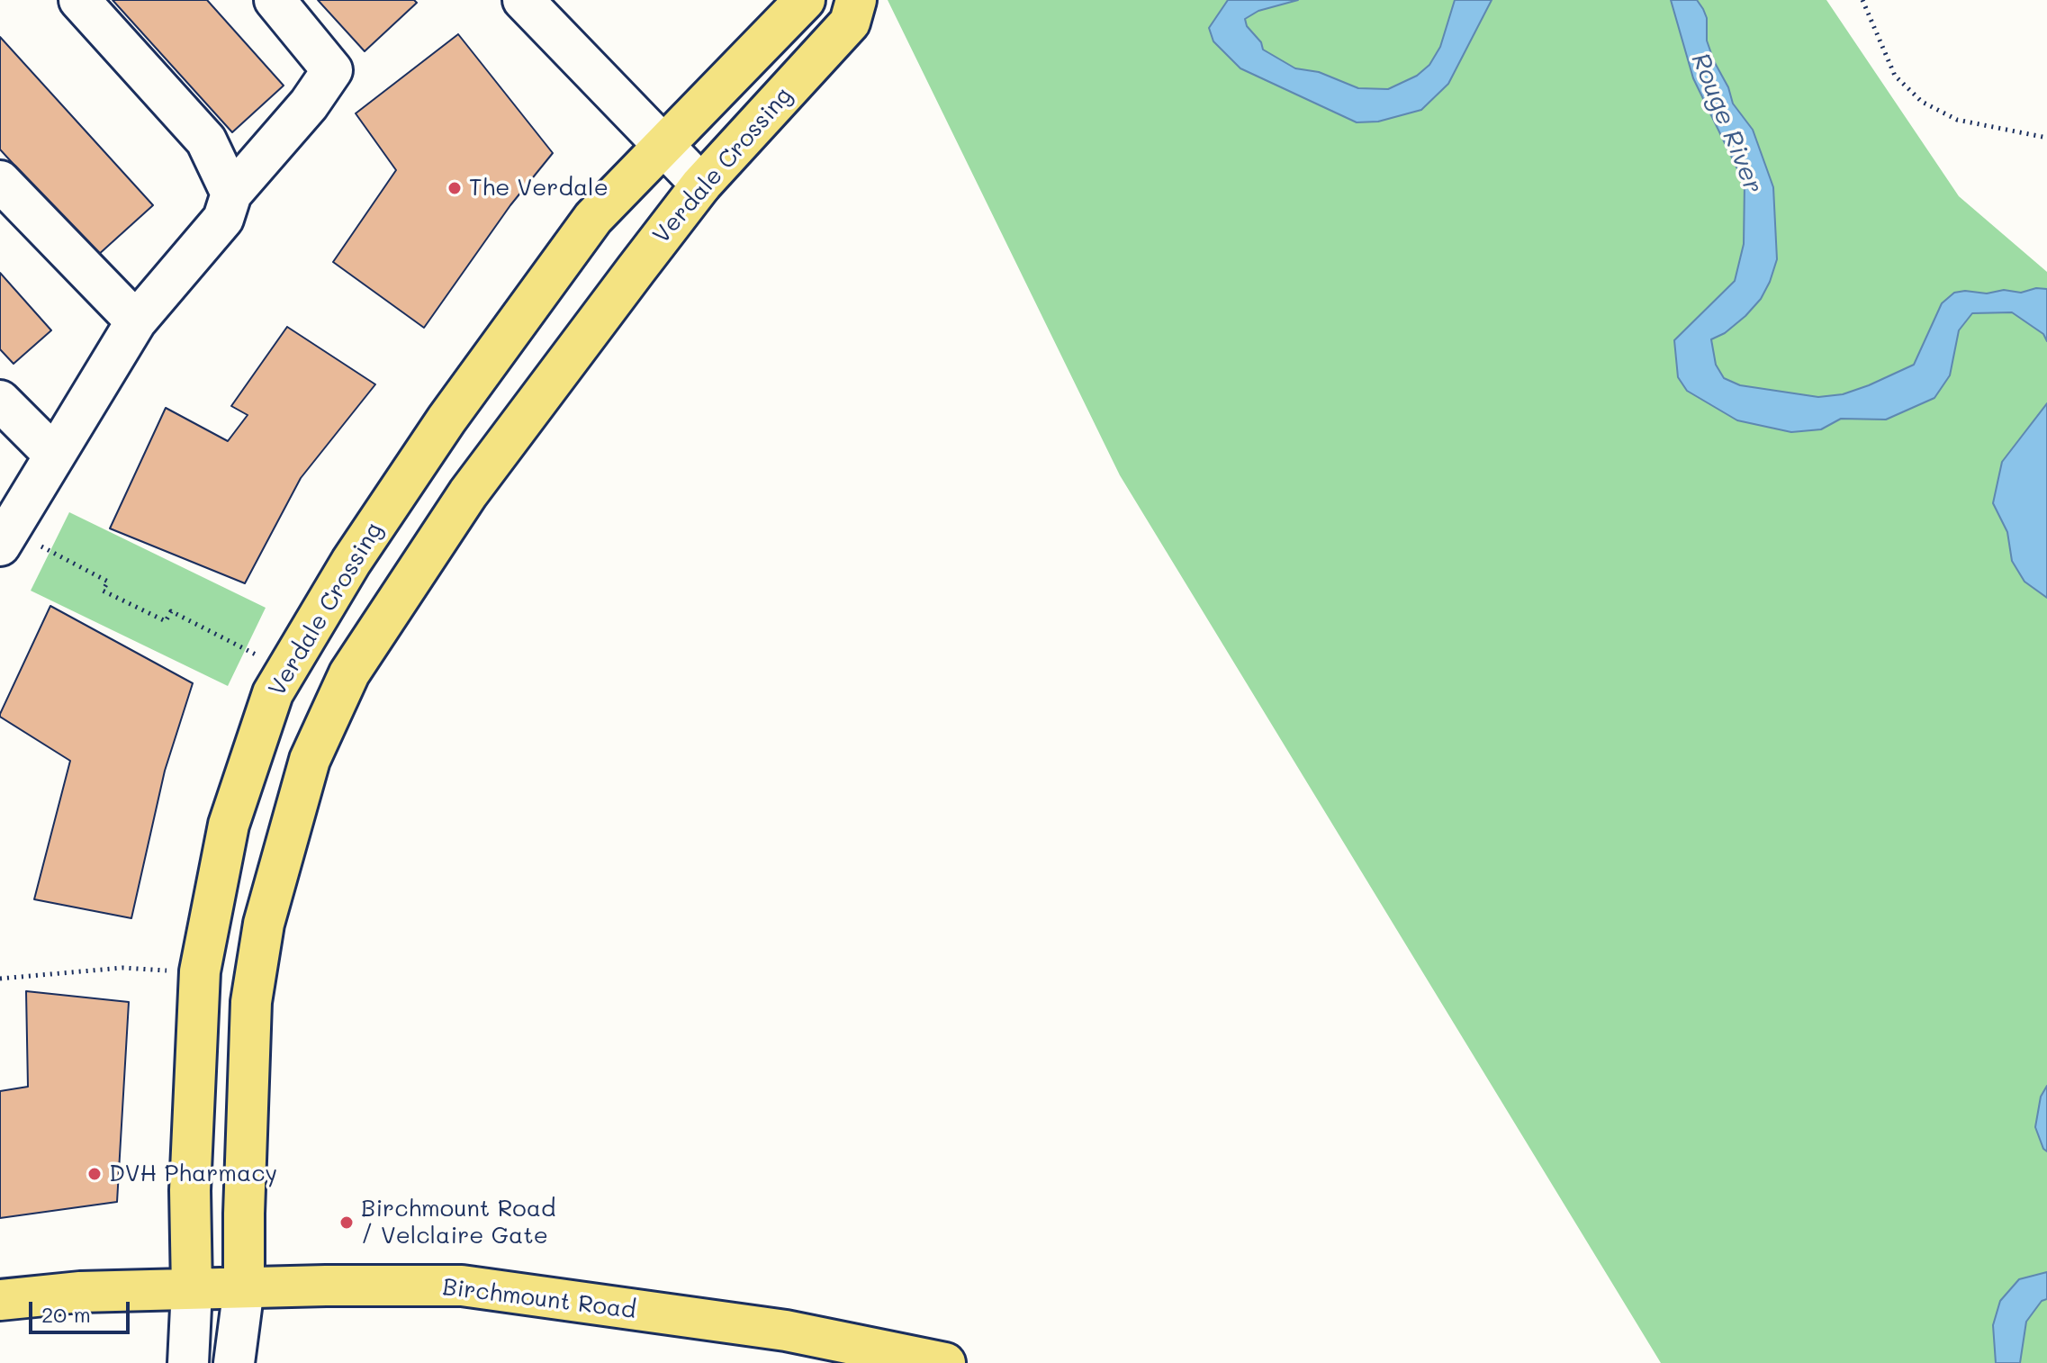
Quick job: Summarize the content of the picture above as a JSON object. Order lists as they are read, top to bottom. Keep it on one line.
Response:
{"streets":{"main road":["Verdale Crossing","Birchmount Road"]},"crossings":[["Verdale Crossing","Birchmount Road"]],"water":["Rouge River"],"places":["The Verdale","DVH Pharmacy","Birchmount Road / Velclaire Gate"],"scale_bar":"20 m"}
